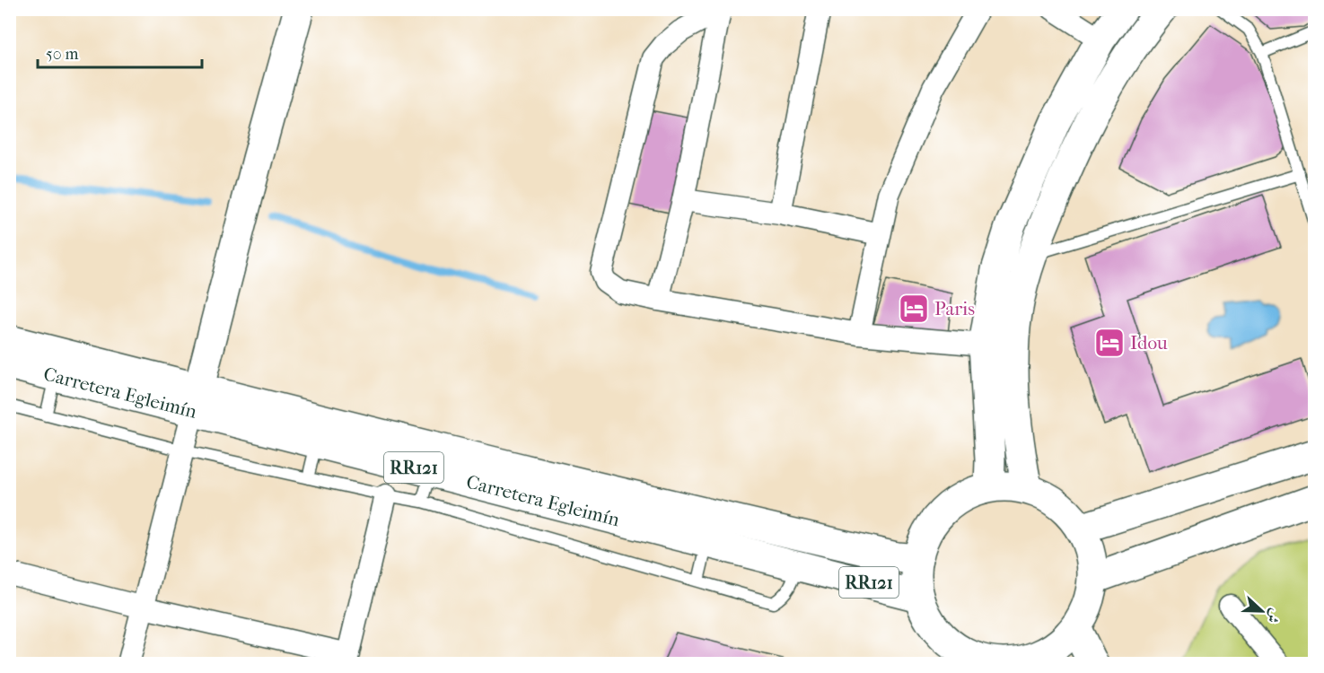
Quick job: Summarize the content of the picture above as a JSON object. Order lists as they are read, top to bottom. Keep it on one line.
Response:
{"streets":{"main road":["Carretera Egleimín","RR121"]},"places":{"hotel":["Paris","Idou"]},"scale_bar":"50 m","north":"right"}
